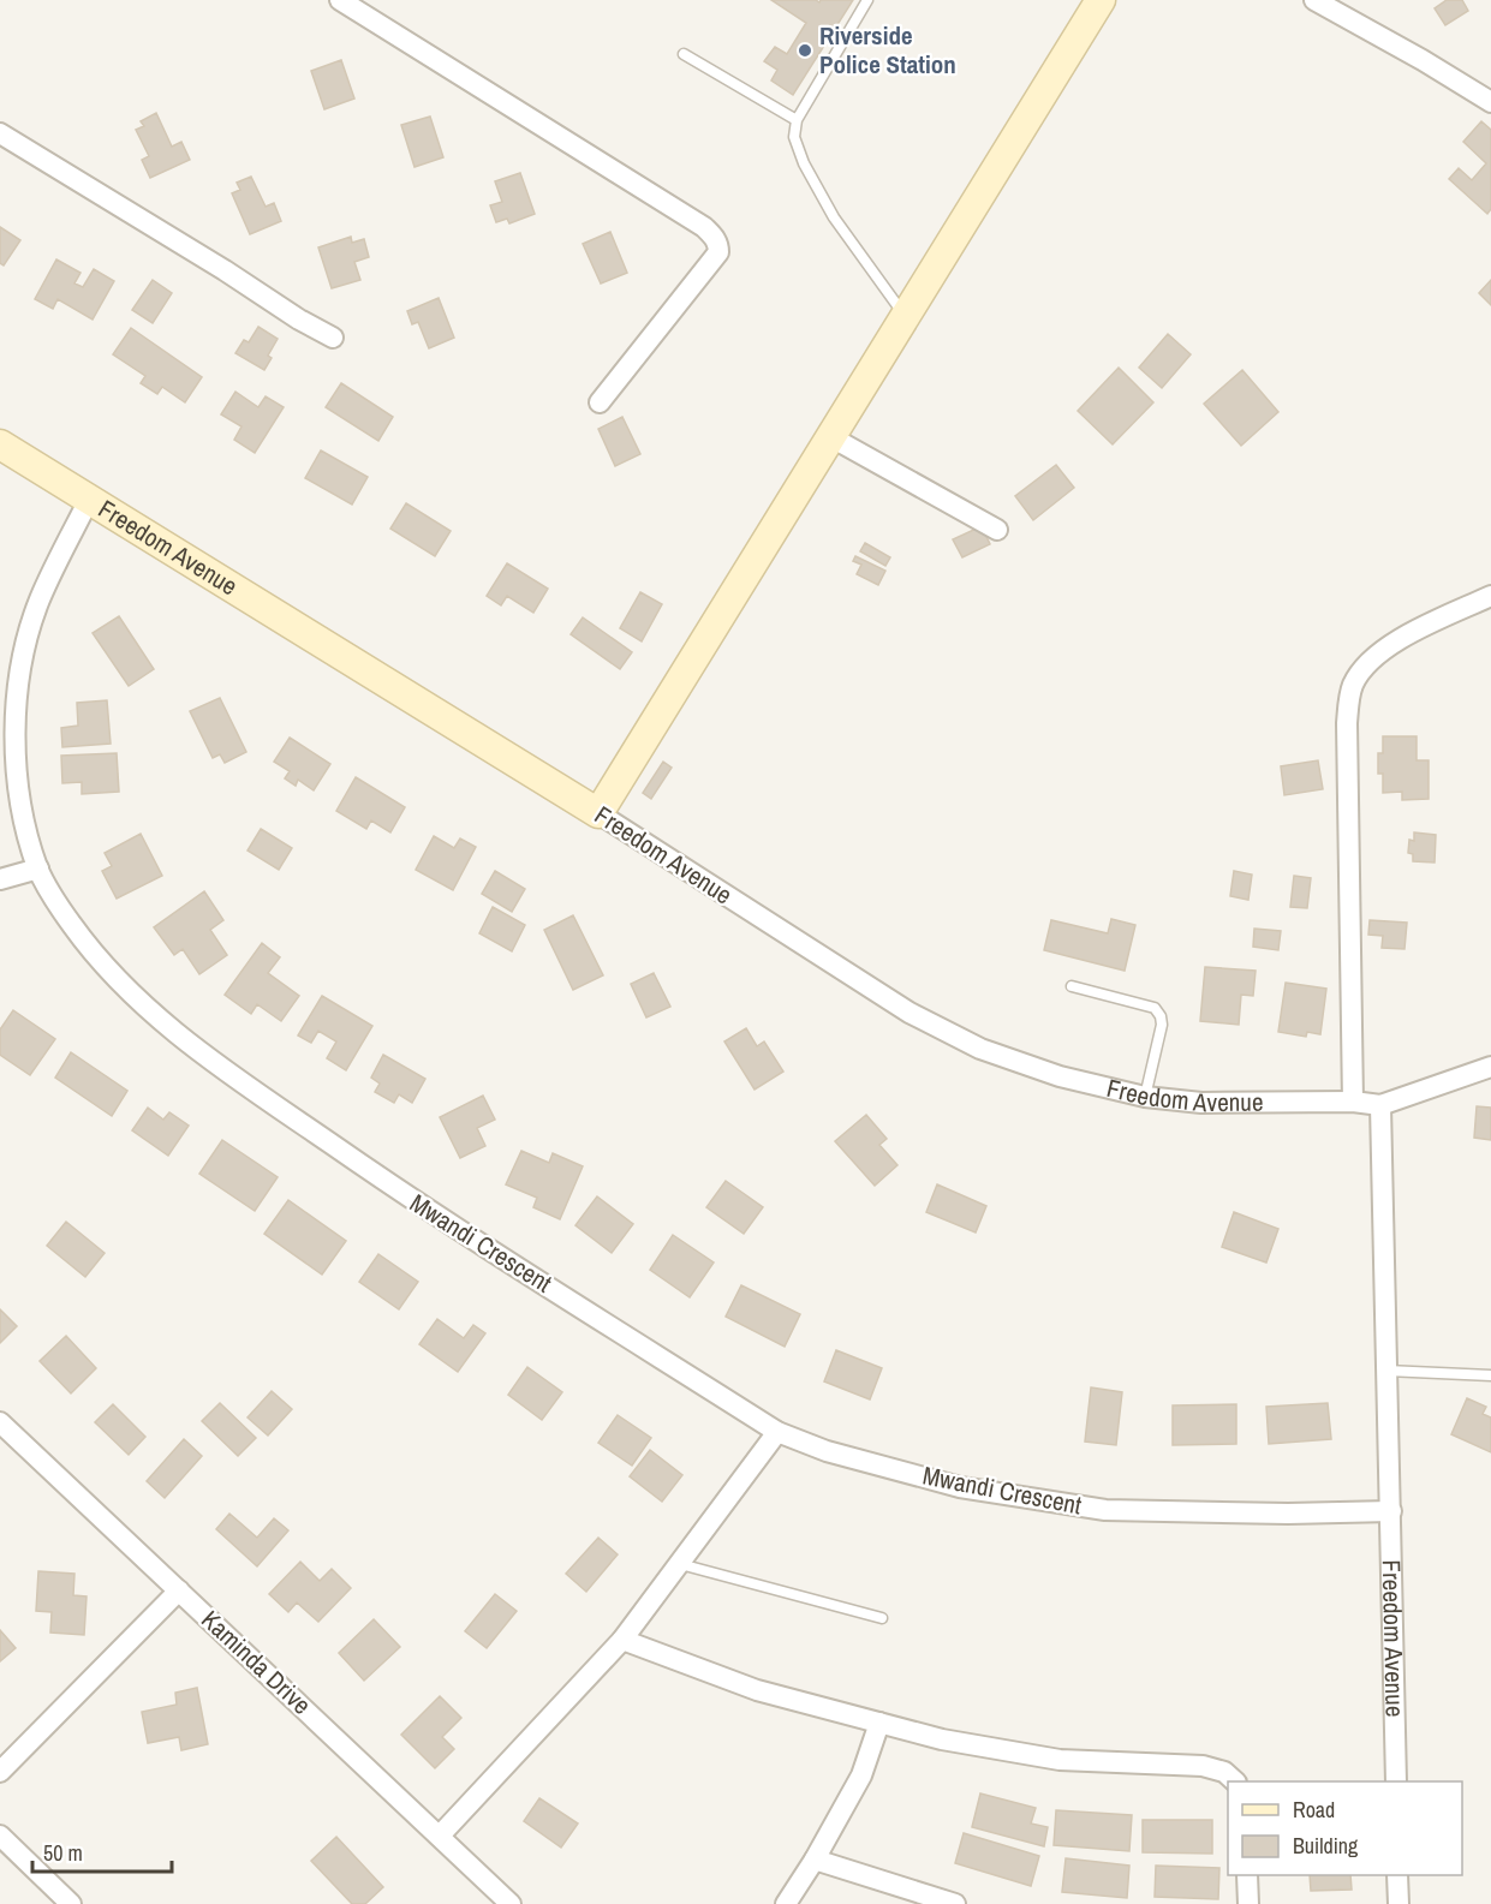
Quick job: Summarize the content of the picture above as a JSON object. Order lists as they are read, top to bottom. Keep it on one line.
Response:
{"streets":{"main road":["Freedom Avenue"],"street":["Mwandi Crescent","Kaminda Drive"]},"crossings":[["Freedom Avenue","Mwandi Crescent"]],"places":["Riverside Police Station"],"legend":["Road","Building"],"scale_bar":"50 m"}
